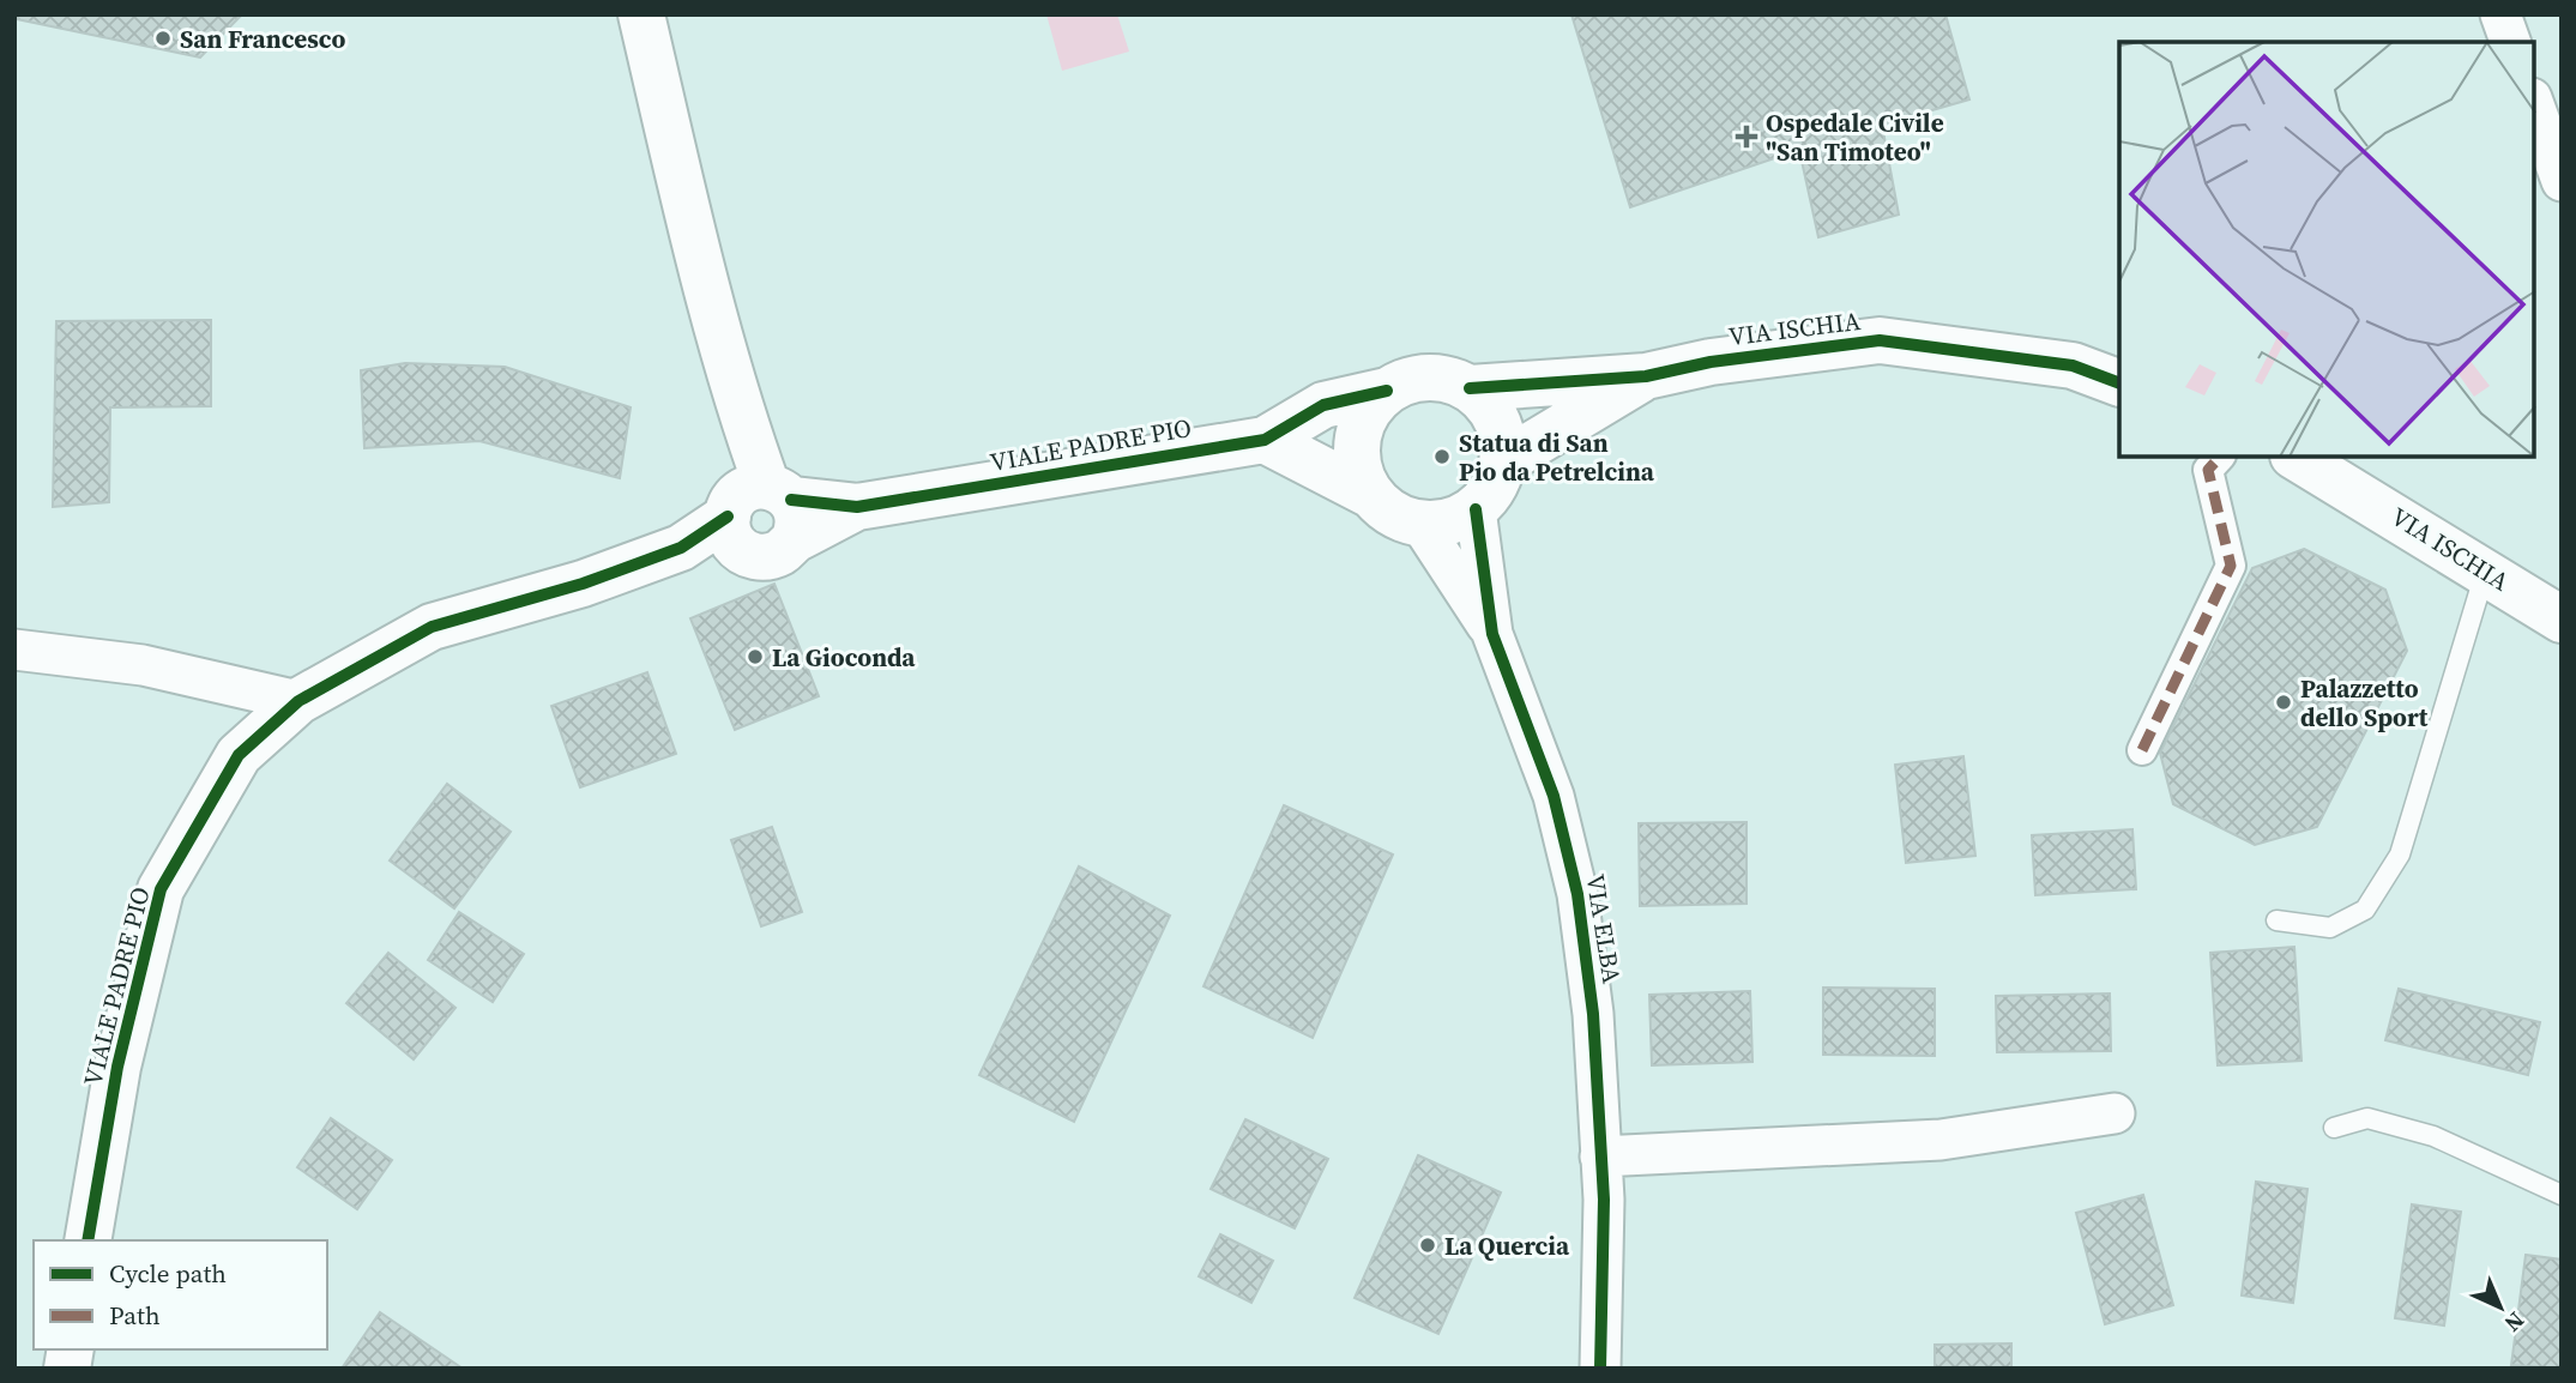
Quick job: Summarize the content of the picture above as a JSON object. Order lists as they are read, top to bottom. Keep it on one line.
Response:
{"streets":{"street":["VIA ISCHIA","VIALE PADRE PIO","VIA ELBA"]},"crossings":[["VIA ISCHIA","VIALE PADRE PIO"],["VIA ISCHIA","VIA ELBA"],["VIALE PADRE PIO","VIA ELBA"]],"places":{"other":["San Francesco","Statua di San Pio da Petrelcina","La Gioconda","Palazzetto dello Sport","La Quercia"],"health":["Ospedale Civile \"San Timoteo\""]},"legend":["Cycle path","Path"],"north":"bottom right"}
